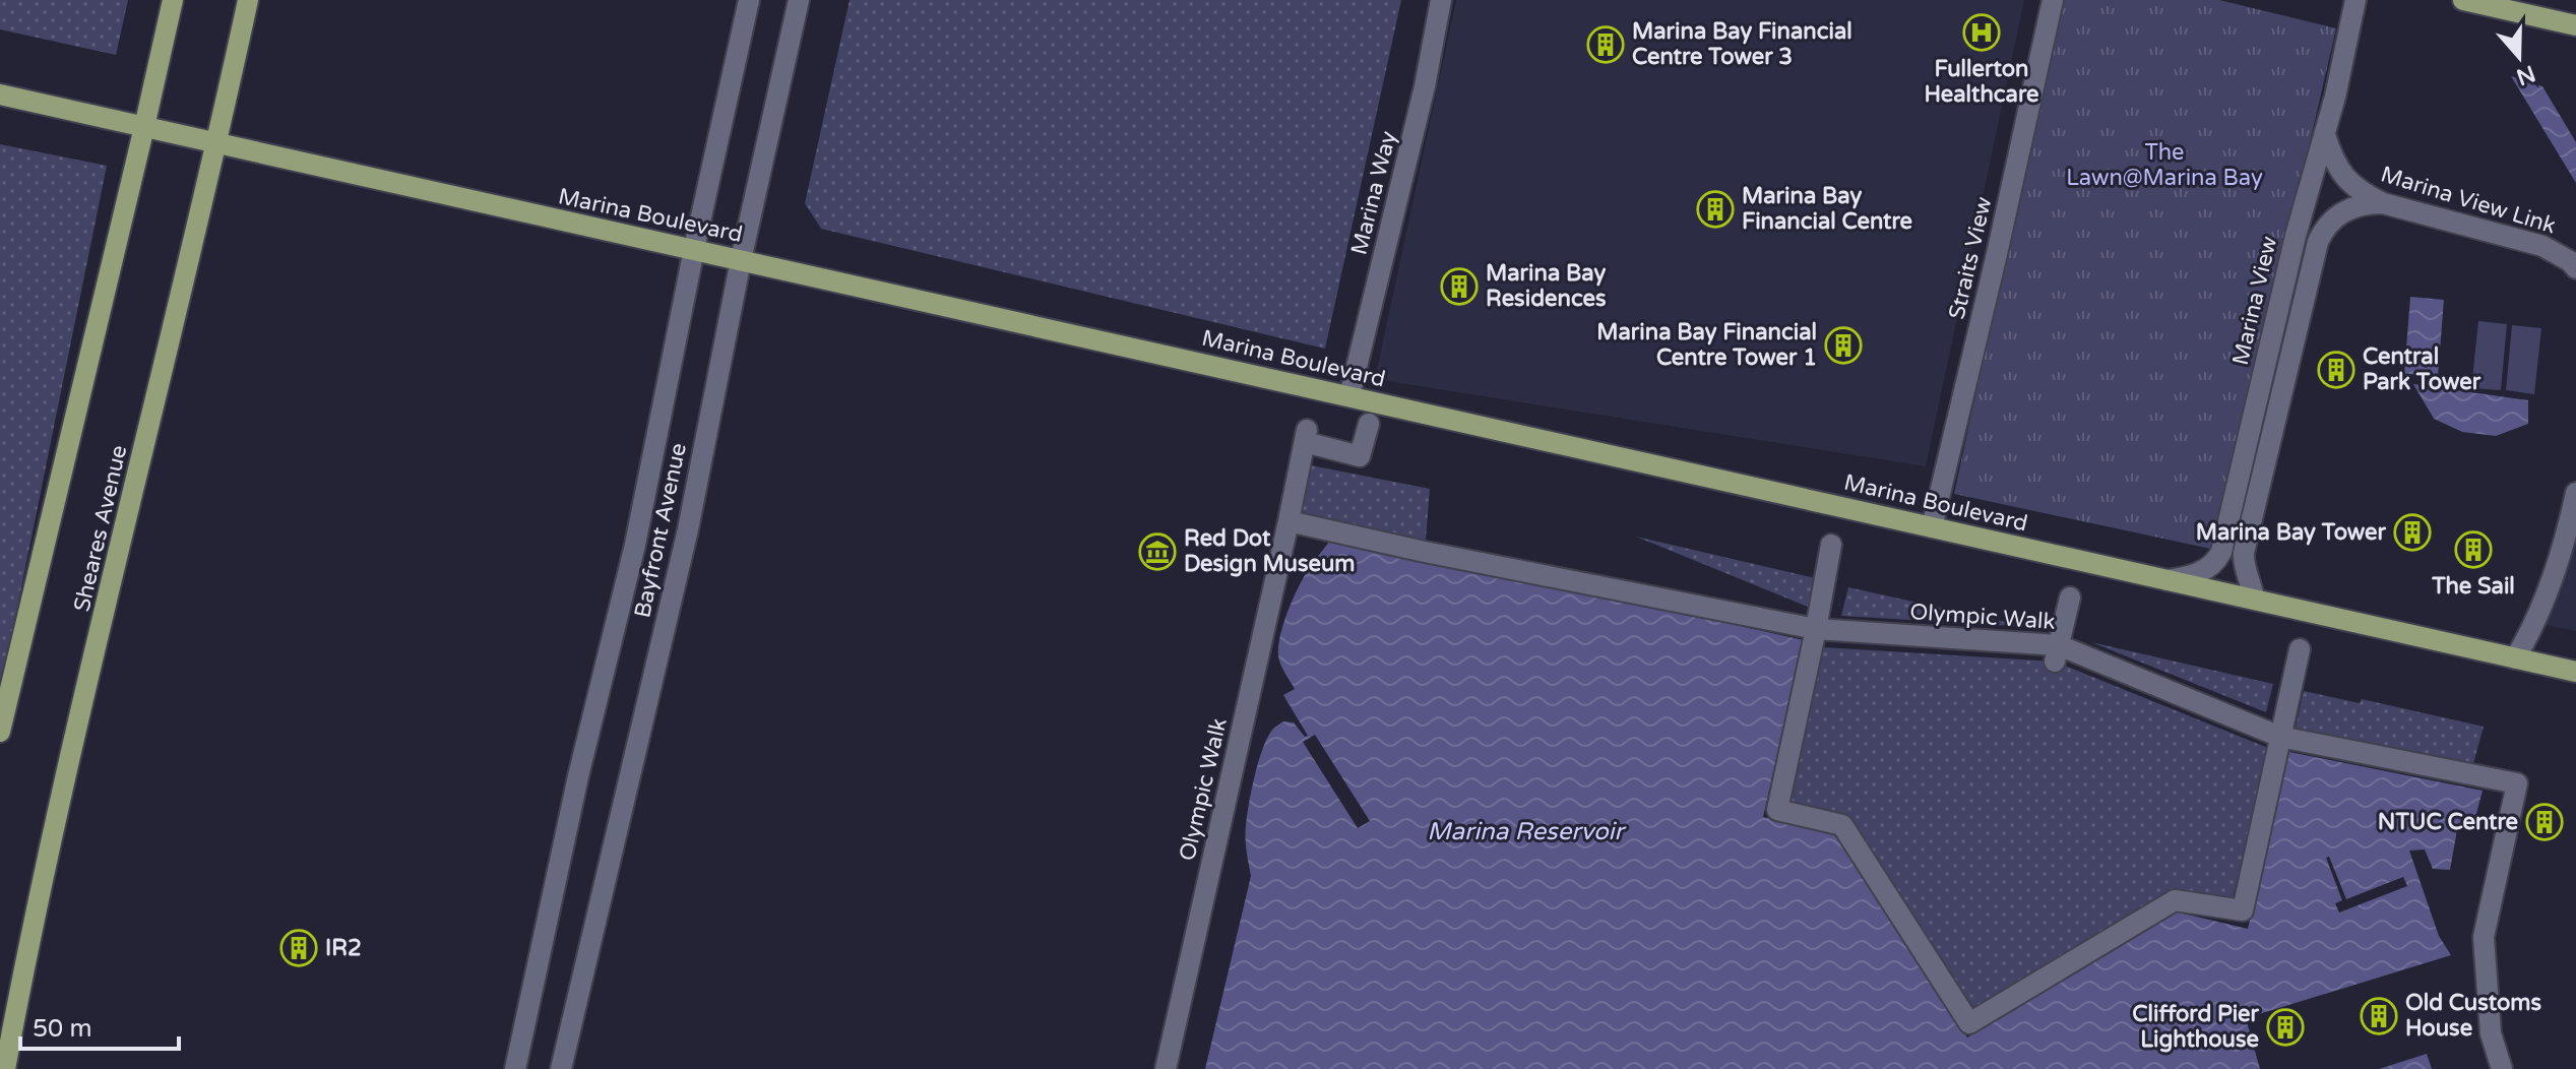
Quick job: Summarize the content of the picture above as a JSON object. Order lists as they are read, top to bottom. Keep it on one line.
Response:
{"streets":{"main road":["Marina Boulevard","Sheares Avenue"],"street":["Marina Way","Marina View Link","Straits View","Marina View","Bayfront Avenue","Olympic Walk"]},"crossings":[["Marina Way","Marina Boulevard"],["Marina View Link","Marina View"],["Marina Boulevard","Straits View"],["Marina Boulevard","Marina View"],["Marina Boulevard","Sheares Avenue"],["Marina Boulevard","Bayfront Avenue"]],"water":["Marina Reservoir"],"parks":["The Lawn@Marina Bay"],"places":{"hospital":["Fullerton Healthcare"],"building":["Marina Bay Financial Centre Tower 3","Marina Bay Financial Centre","Marina Bay Residences","Marina Bay Financial Centre Tower 1","Central Park Tower","Marina Bay Tower","The Sail","NTUC Centre","IR2","Old Customs House","Clifford Pier Lighthouse"],"museum":["Red Dot Design Museum"]},"scale_bar":"50 m","north":"bottom"}
